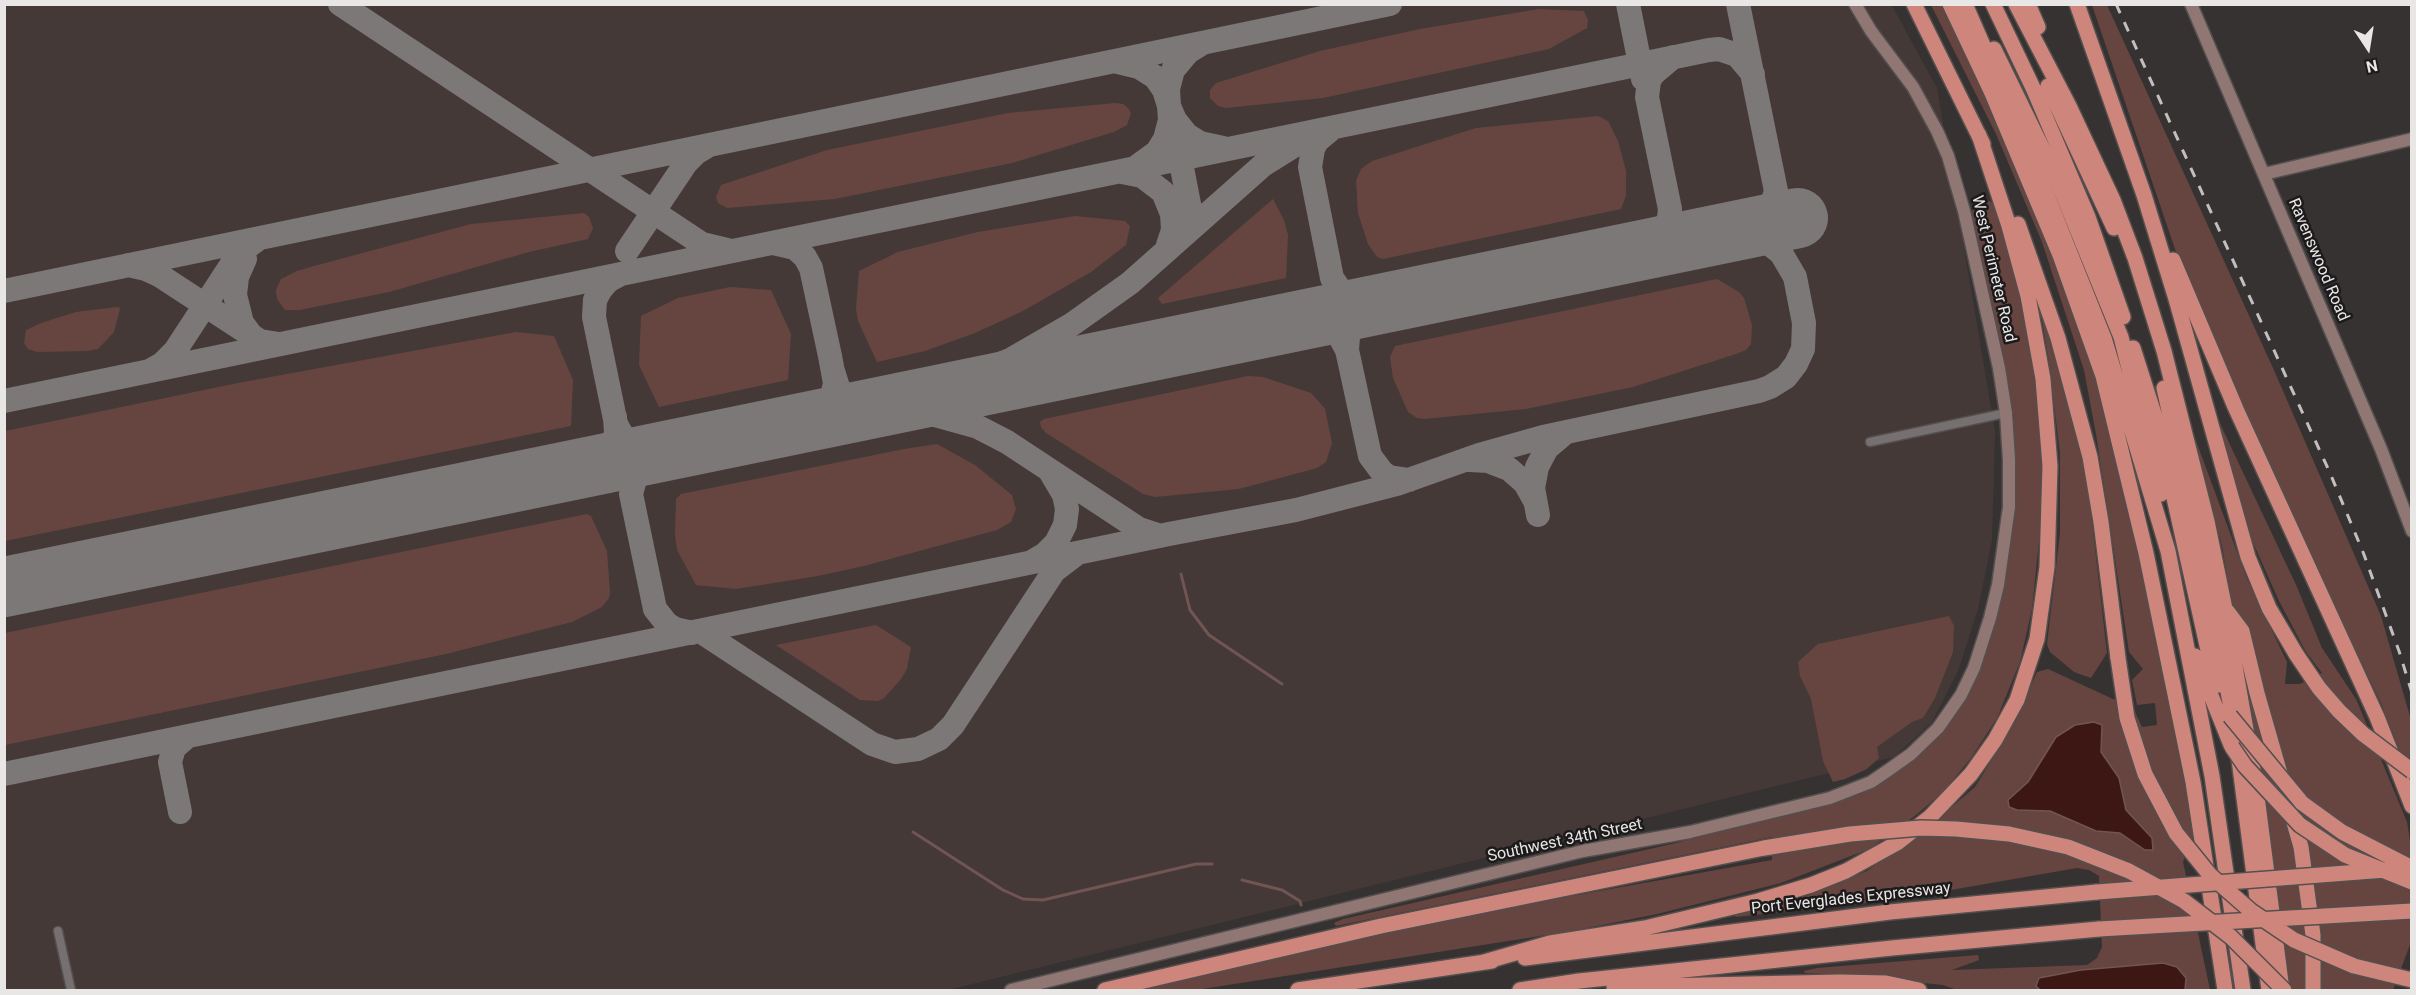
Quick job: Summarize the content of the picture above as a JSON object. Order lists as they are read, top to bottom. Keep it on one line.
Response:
{"streets":{"highway":["Port Everglades Expressway"],"street":["Ravenswood Road","West Perimeter Road","Southwest 34th Street"]},"crossings":[["West Perimeter Road","Southwest 34th Street"]],"north":"bottom"}
